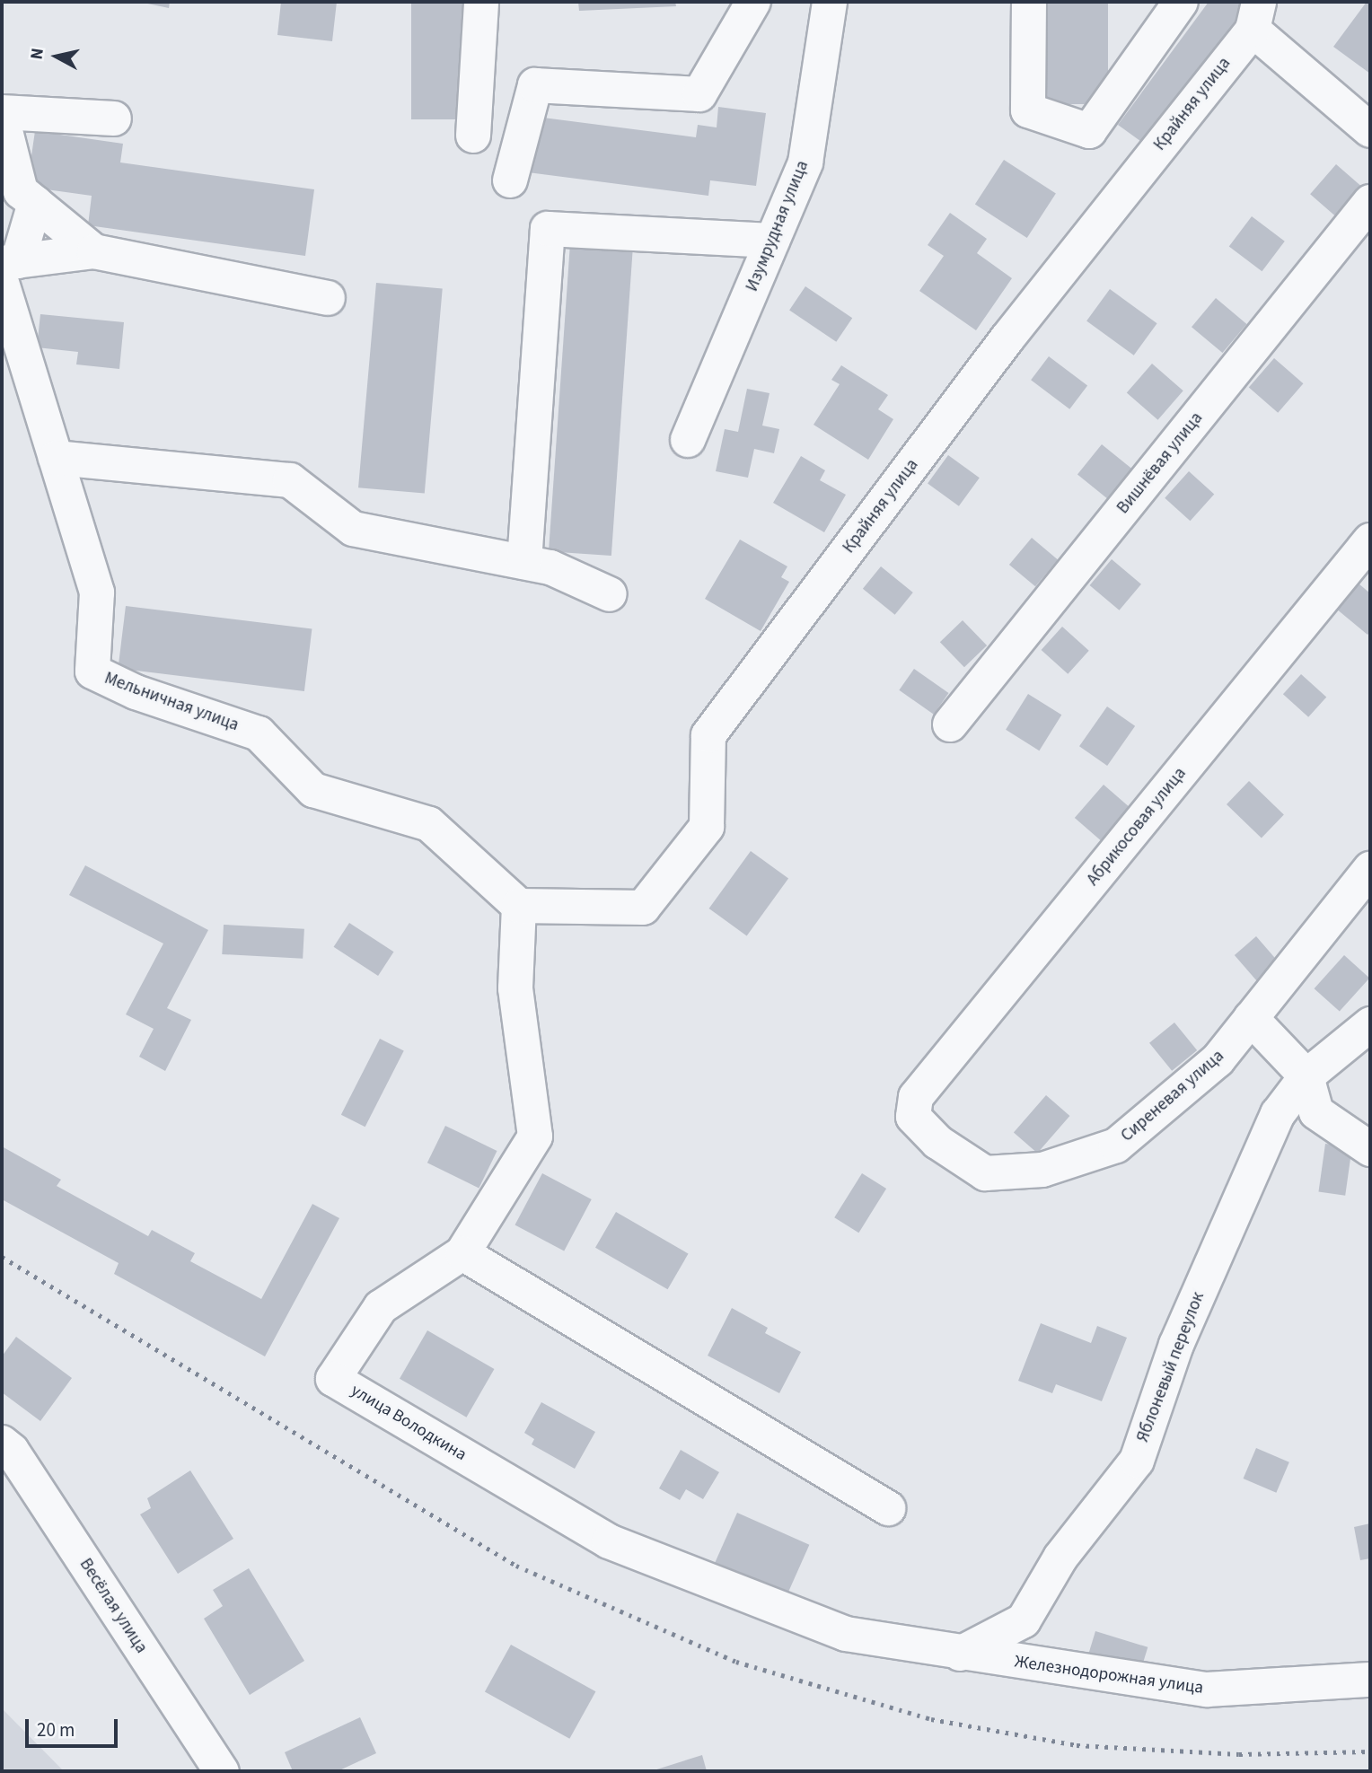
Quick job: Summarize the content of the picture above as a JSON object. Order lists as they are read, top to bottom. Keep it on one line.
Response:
{"streets":{"street":["Крайняя улица","Изумрудная улица","Вишнёвая улица","Мельничная улица","Абрикосовая улица","Сиреневая улица","Яблоневый переулок","улица Володкина","Весёлая улица","Железнодорожная улица"]},"crossings":[["Крайняя улица","Мельничная улица"],["Крайняя улица","улица Володкина"],["Мельничная улица","улица Володкина"],["Абрикосовая улица","Сиреневая улица"],["Яблоневый переулок","улица Володкина"],["Яблоневый переулок","Железнодорожная улица"],["улица Володкина","Железнодорожная улица"]],"scale_bar":"20 m","north":"left"}
